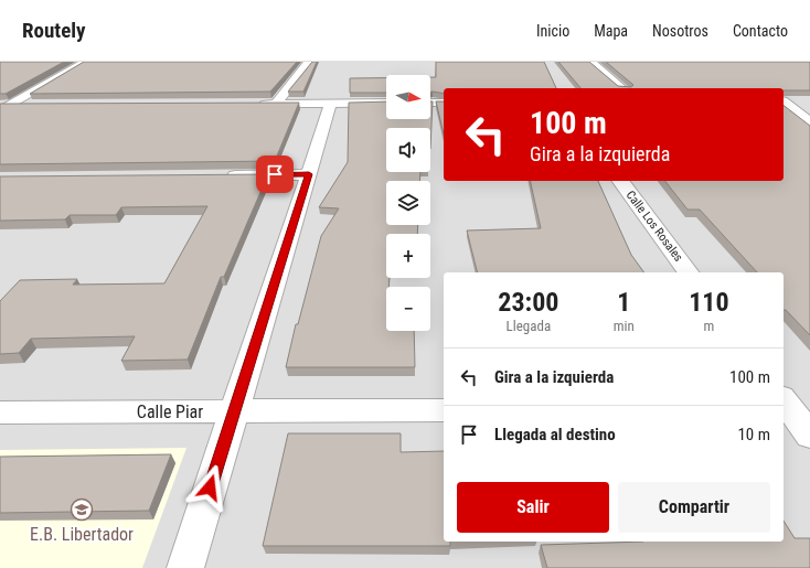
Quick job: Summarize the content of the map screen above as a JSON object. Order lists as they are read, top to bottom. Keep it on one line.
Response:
{"streets":{"street":["Calle Los Rosales","Calle Piar"]},"places":{"school or university":["E.B. Libertador"]},"north":"right","page":{"header":"Routely","nav":["Inicio","Mapa","Nosotros","Contacto"],"map_buttons":["+","−"],"turn":["100 m","Gira a la izquierda"],"eta":["23:00","Llegada","1","min","110","m"],"list":[{"name":"Gira a la izquierda","value":"100 m"},{"name":"Llegada al destino","value":"10 m"}],"buttons":["Salir","Compartir"]}}
